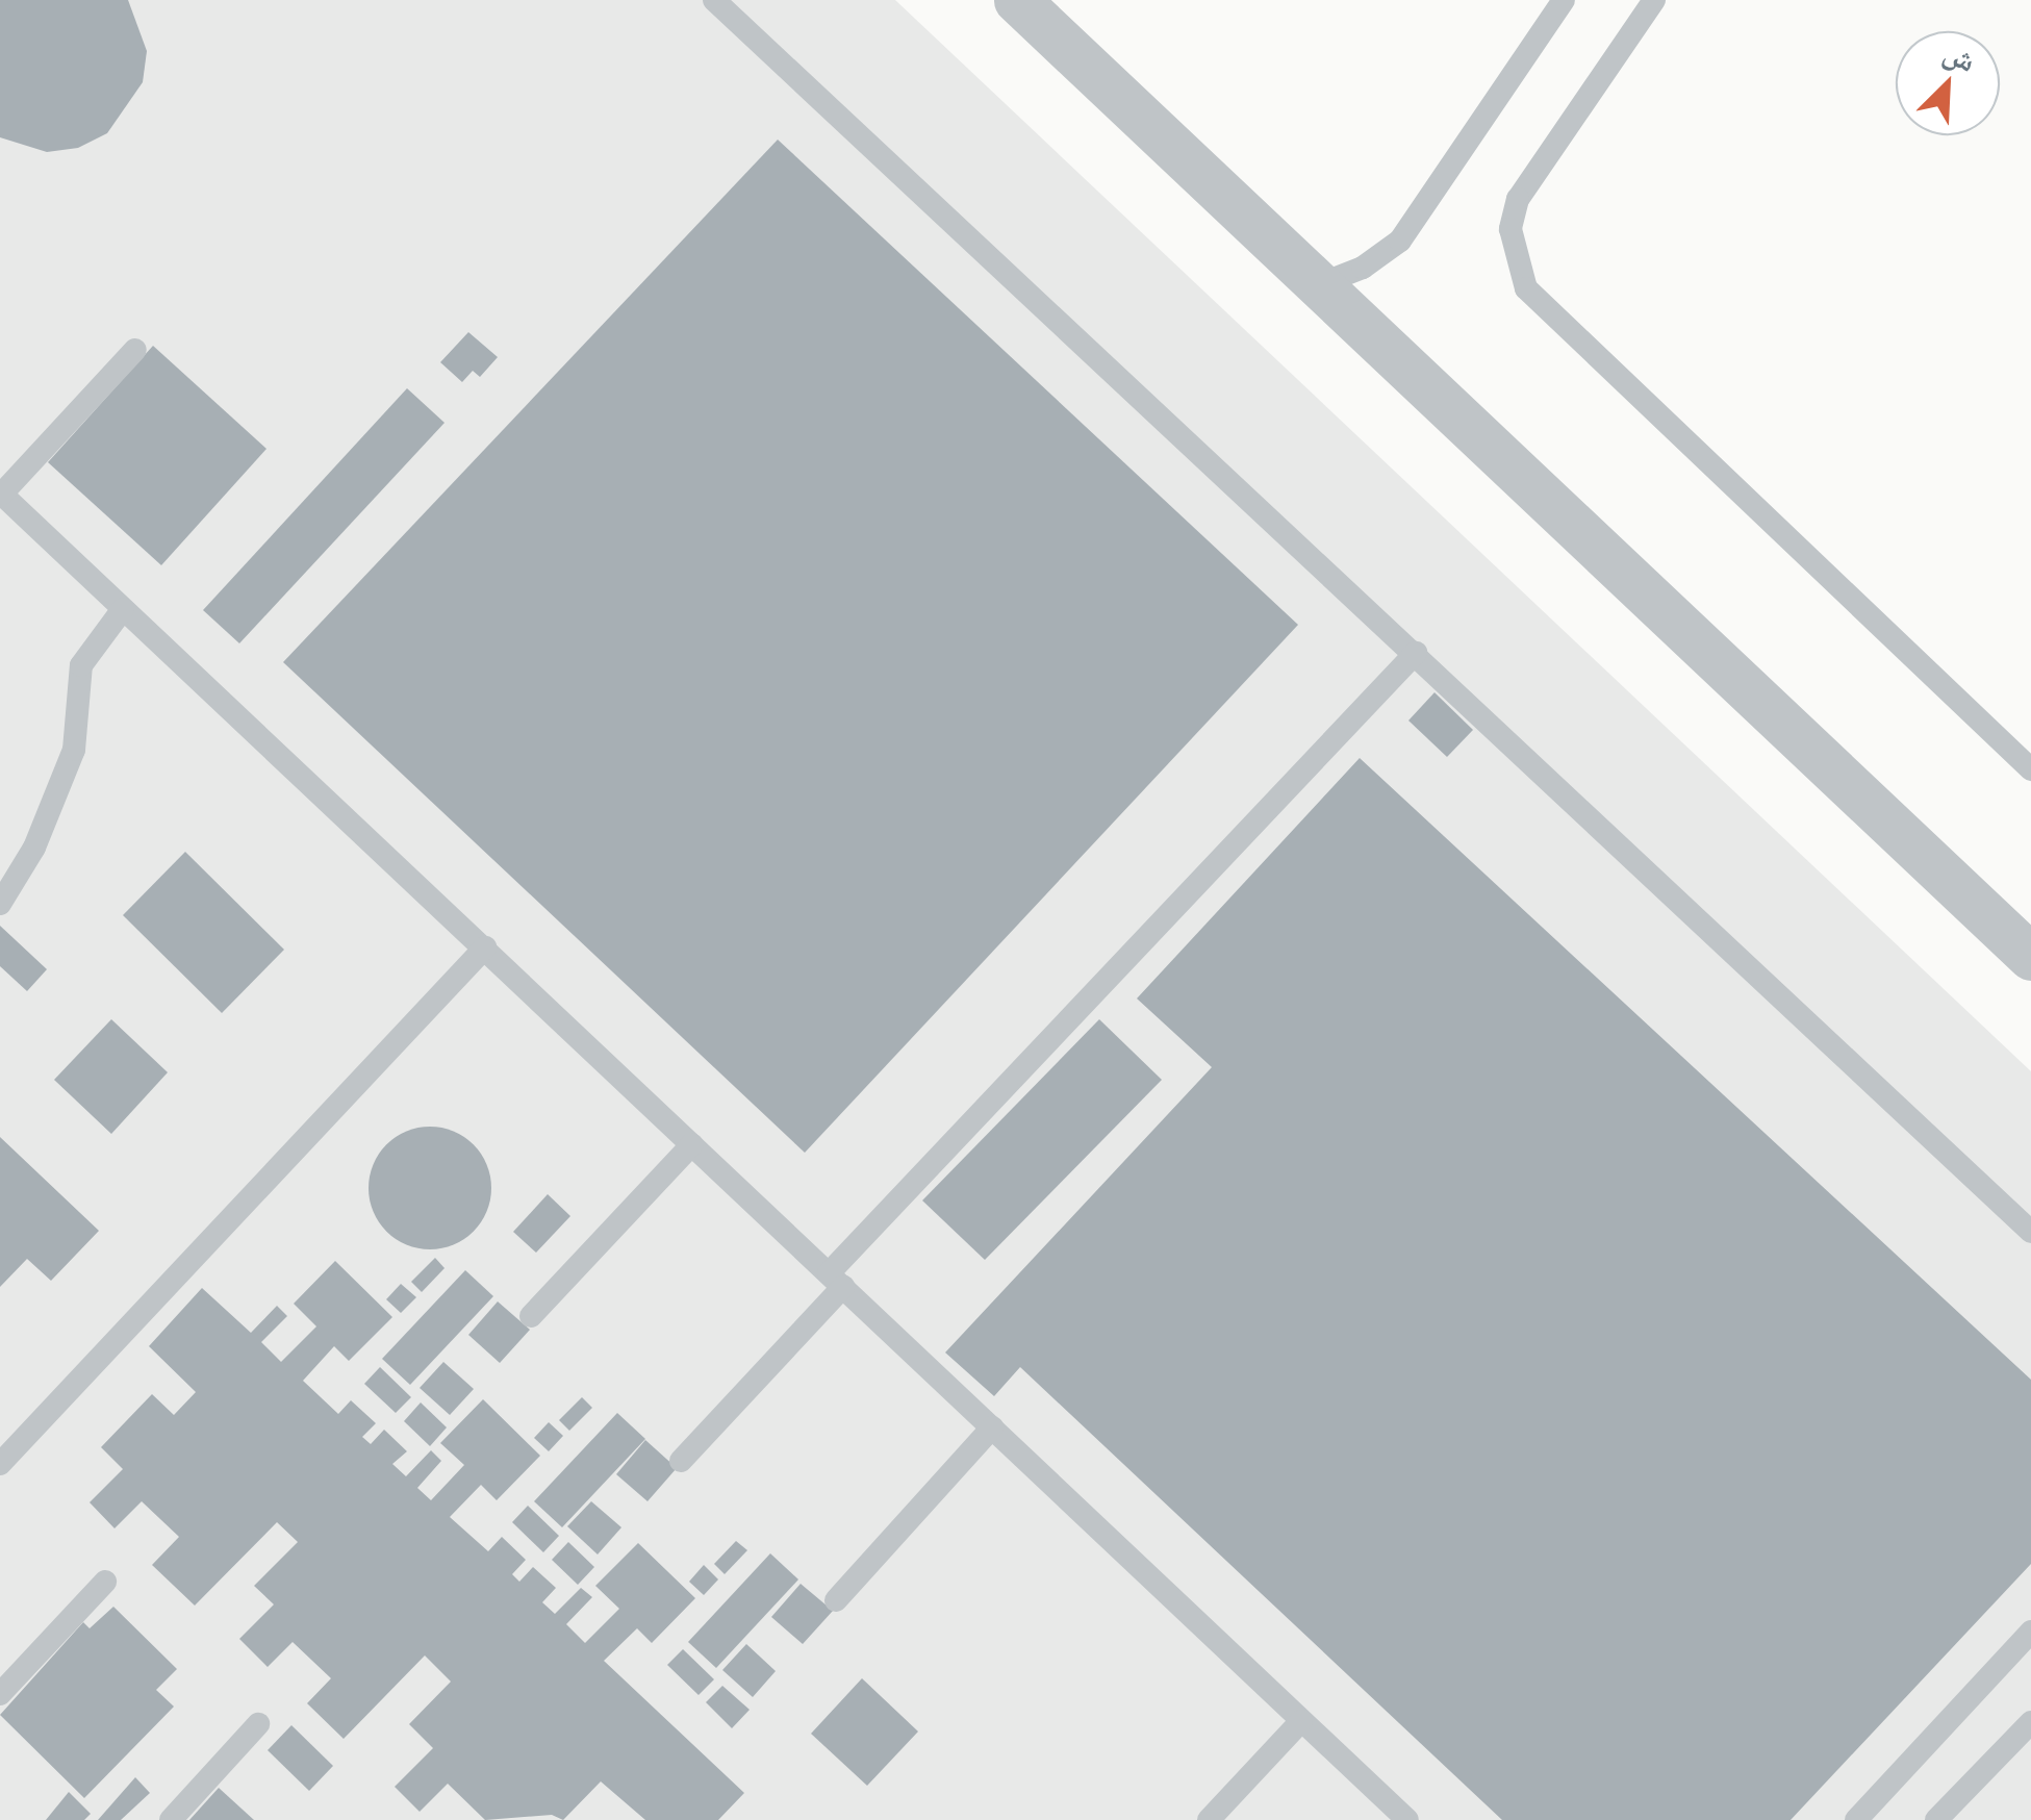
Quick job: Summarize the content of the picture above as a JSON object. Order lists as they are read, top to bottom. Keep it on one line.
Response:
{"north":"top right"}
